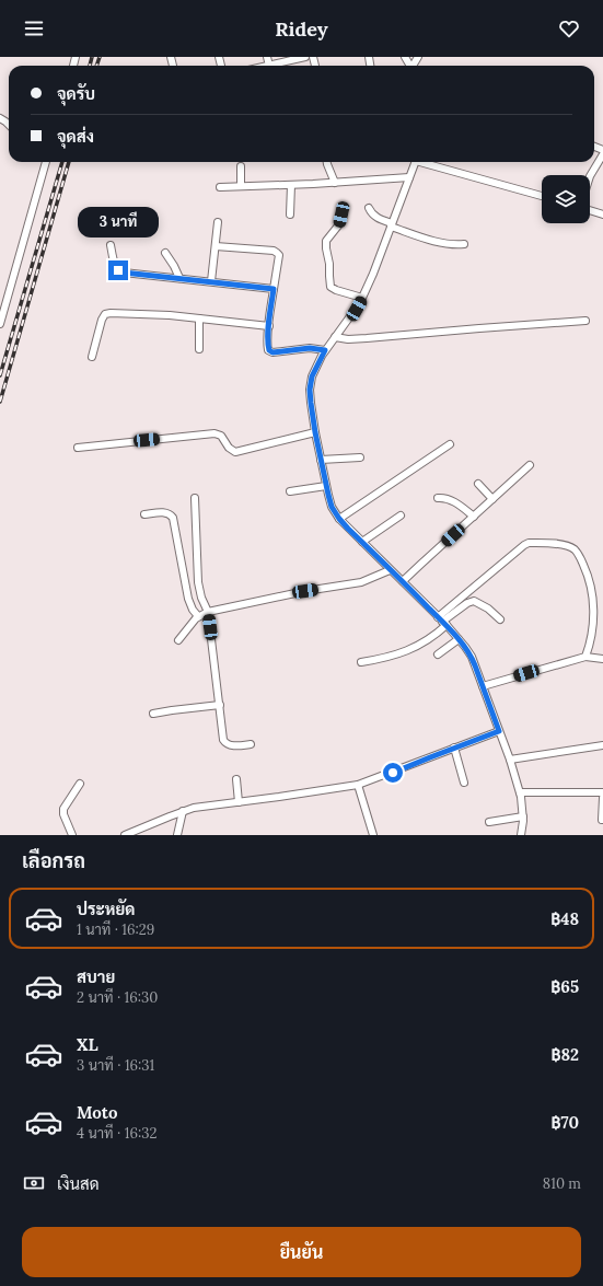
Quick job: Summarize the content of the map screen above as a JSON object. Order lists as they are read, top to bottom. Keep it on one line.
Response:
{"page":{"header":"Ridey","banner":["จุดรับ","จุดส่ง"],"bubble":"3 นาที","heading":"เลือกรถ","list":[{"name":"ประหยัด","note":"1 นาที · 16:29","value":"฿48"},{"name":"สบาย","note":"2 นาที · 16:30","value":"฿65"},{"name":"XL","note":"3 นาที · 16:31","value":"฿82"},{"name":"Moto","note":"4 นาที · 16:32","value":"฿70"}],"pay":["เงินสด","810 m"],"buttons":"ยืนยัน"}}
